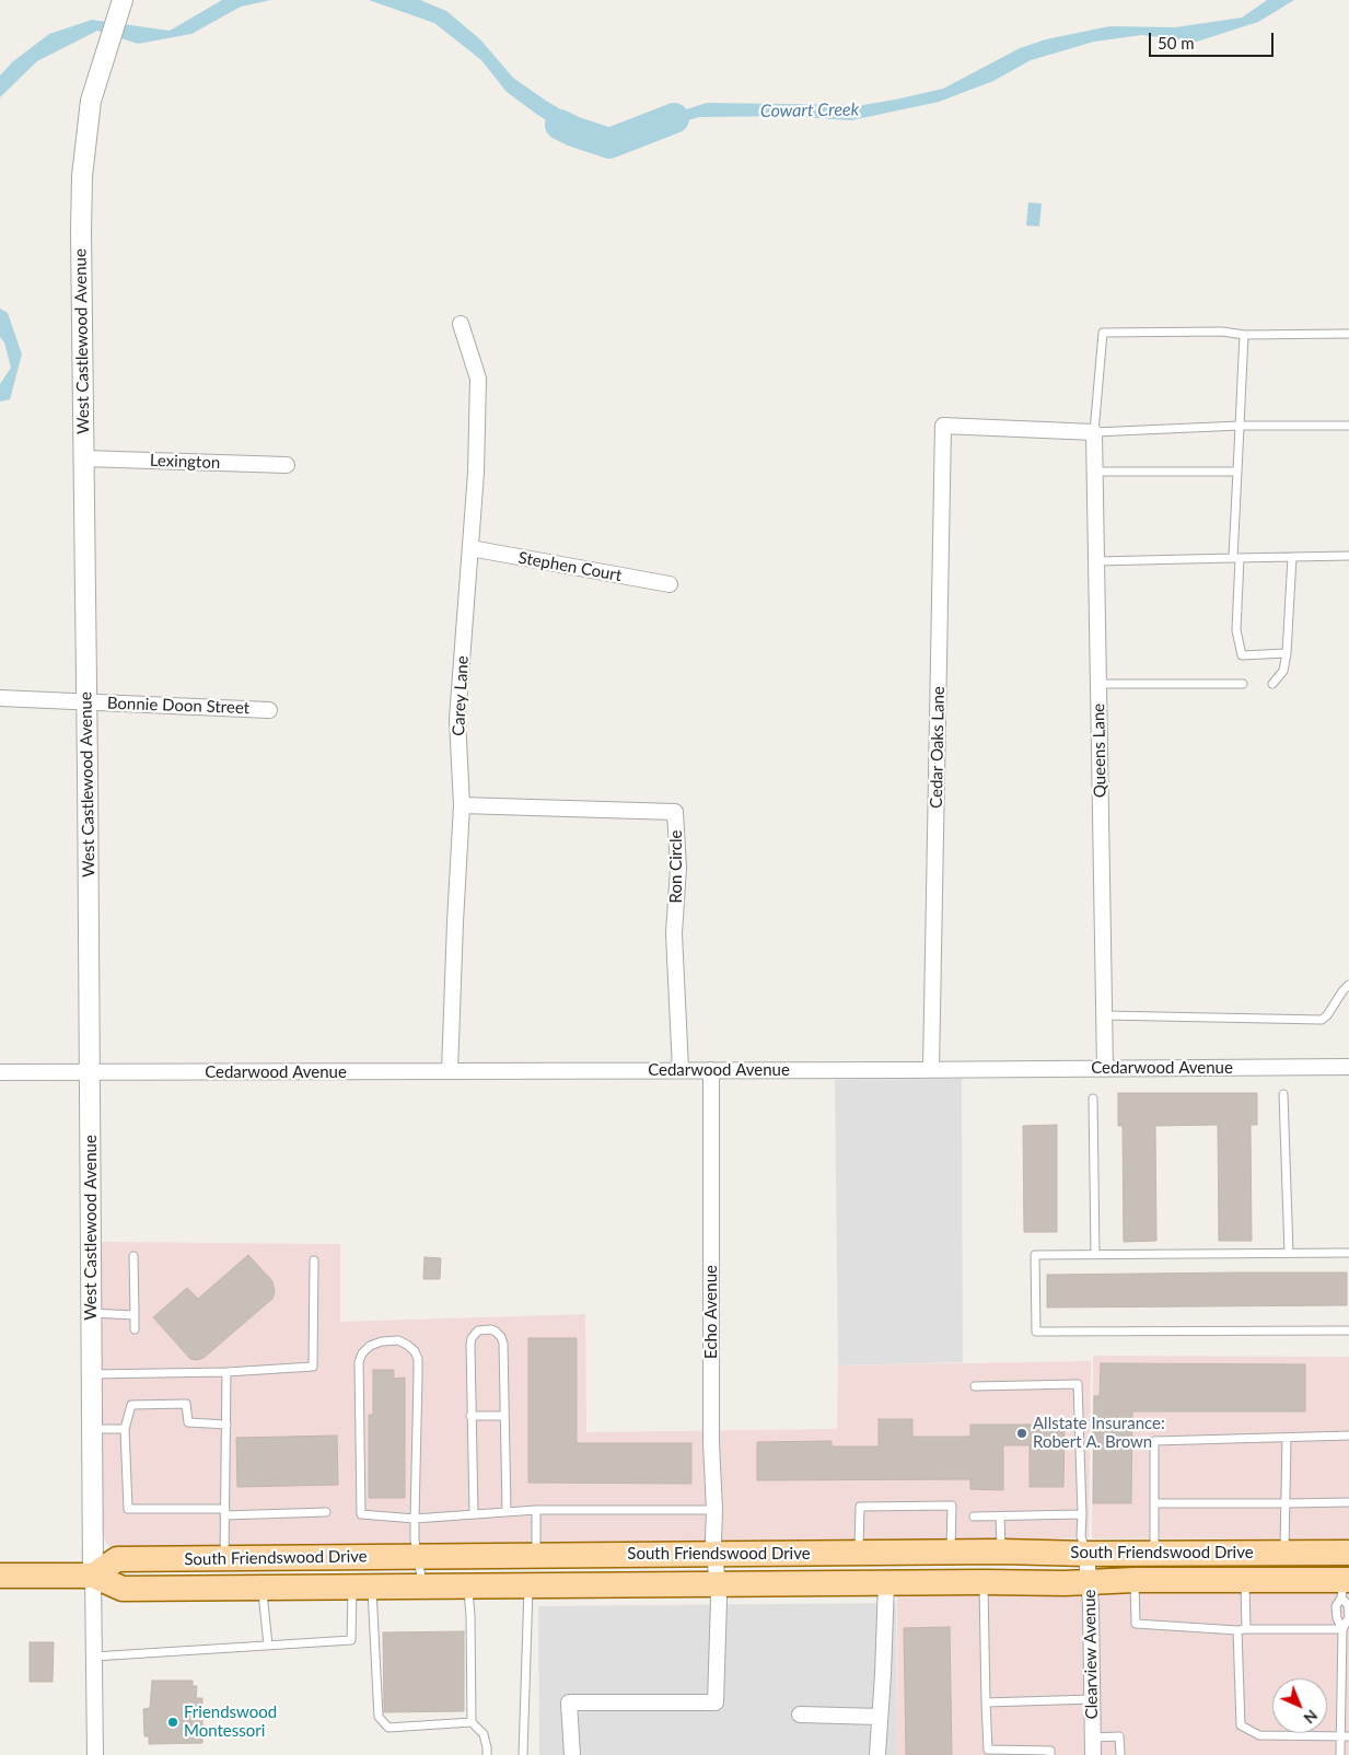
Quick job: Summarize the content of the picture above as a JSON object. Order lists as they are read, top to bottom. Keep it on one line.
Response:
{"streets":{"main road":["South Friendswood Drive"],"street":["West Castlewood Avenue","Lexington","Stephen Court","Carey Lane","Bonnie Doon Street","Cedar Oaks Lane","Queens Lane","Ron Circle","Cedarwood Avenue","Echo Avenue","Clearview Avenue"]},"crossings":[["West Castlewood Avenue","Lexington"],["West Castlewood Avenue","Bonnie Doon Street"],["West Castlewood Avenue","Cedarwood Avenue"],["West Castlewood Avenue","South Friendswood Drive"],["Stephen Court","Carey Lane"],["Carey Lane","Ron Circle"],["Carey Lane","Cedarwood Avenue"],["Cedar Oaks Lane","Queens Lane"],["Cedar Oaks Lane","Cedarwood Avenue"],["Queens Lane","Cedarwood Avenue"],["Ron Circle","Cedarwood Avenue"],["Cedarwood Avenue","Echo Avenue"],["Echo Avenue","South Friendswood Drive"],["South Friendswood Drive","Clearview Avenue"]],"water":["Cowart Creek"],"places":["Allstate Insurance: Robert A. Brown","Friendswood Montessori"],"scale_bar":"50 m","north":"bottom right"}
